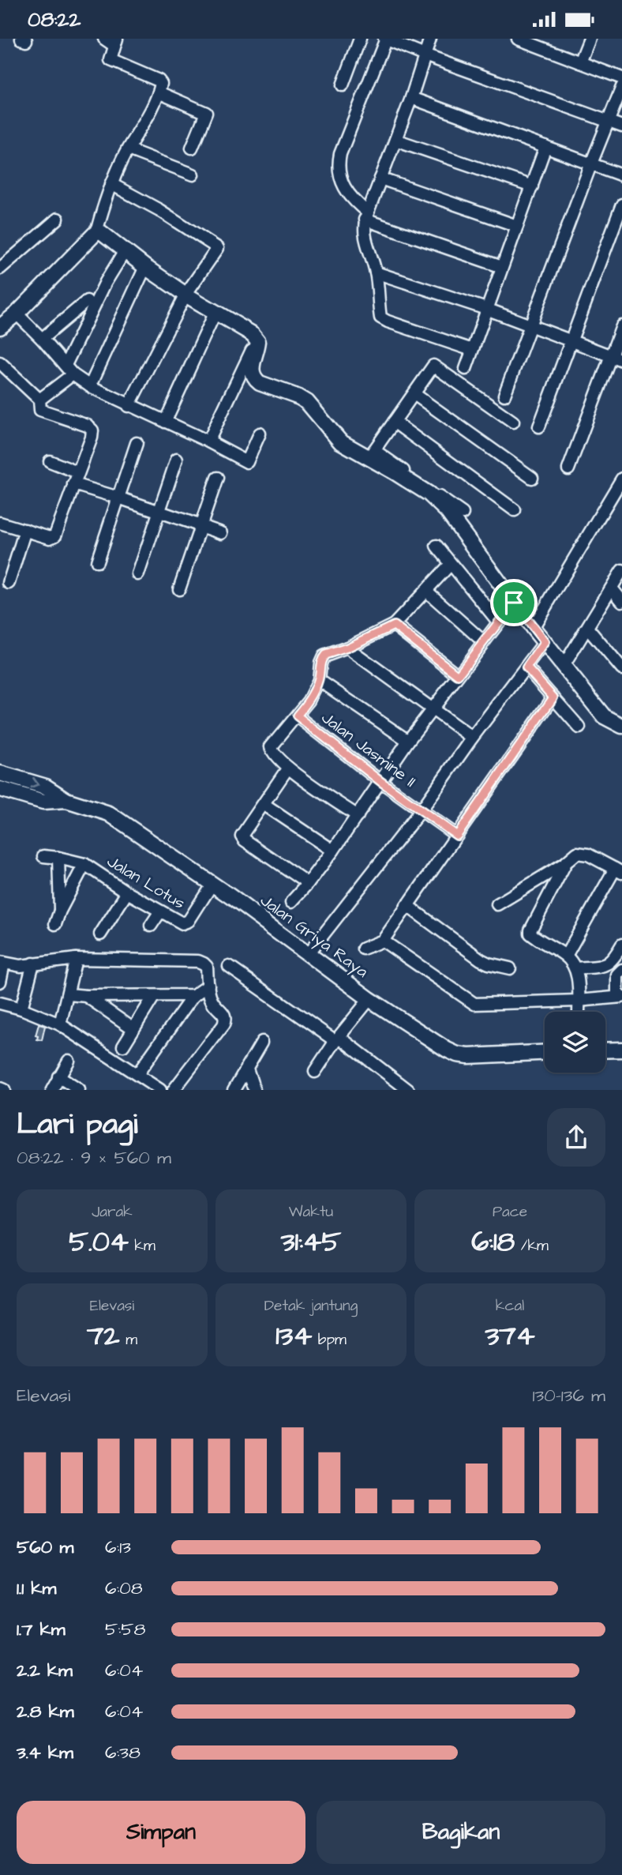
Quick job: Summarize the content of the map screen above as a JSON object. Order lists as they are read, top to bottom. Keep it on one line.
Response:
{"streets":{"street":["Jalan Jasmine II","Jalan Lotus","Jalan Griya Raya"]},"crossings":[["Jalan Lotus","Jalan Griya Raya"]],"page":{"status":"08:22","heading":["Lari pagi","08:22 · 9 × 560 m"],"stats":[["Jarak","5.04 km"],["Waktu","31:45"],["Pace","6:18 /km"],["Elevasi","72 m"],["Detak jantung","134 bpm"],["kcal","374"]],"chart":["Elevasi","130–136 m"],"list":[{"name":"560 m","note":"6:13"},{"name":"1.1 km","note":"6:08"},{"name":"1.7 km","note":"5:58"},{"name":"2.2 km","note":"6:04"},{"name":"2.8 km","note":"6:04"},{"name":"3.4 km","note":"6:38"}],"buttons":["Simpan","Bagikan"]}}
